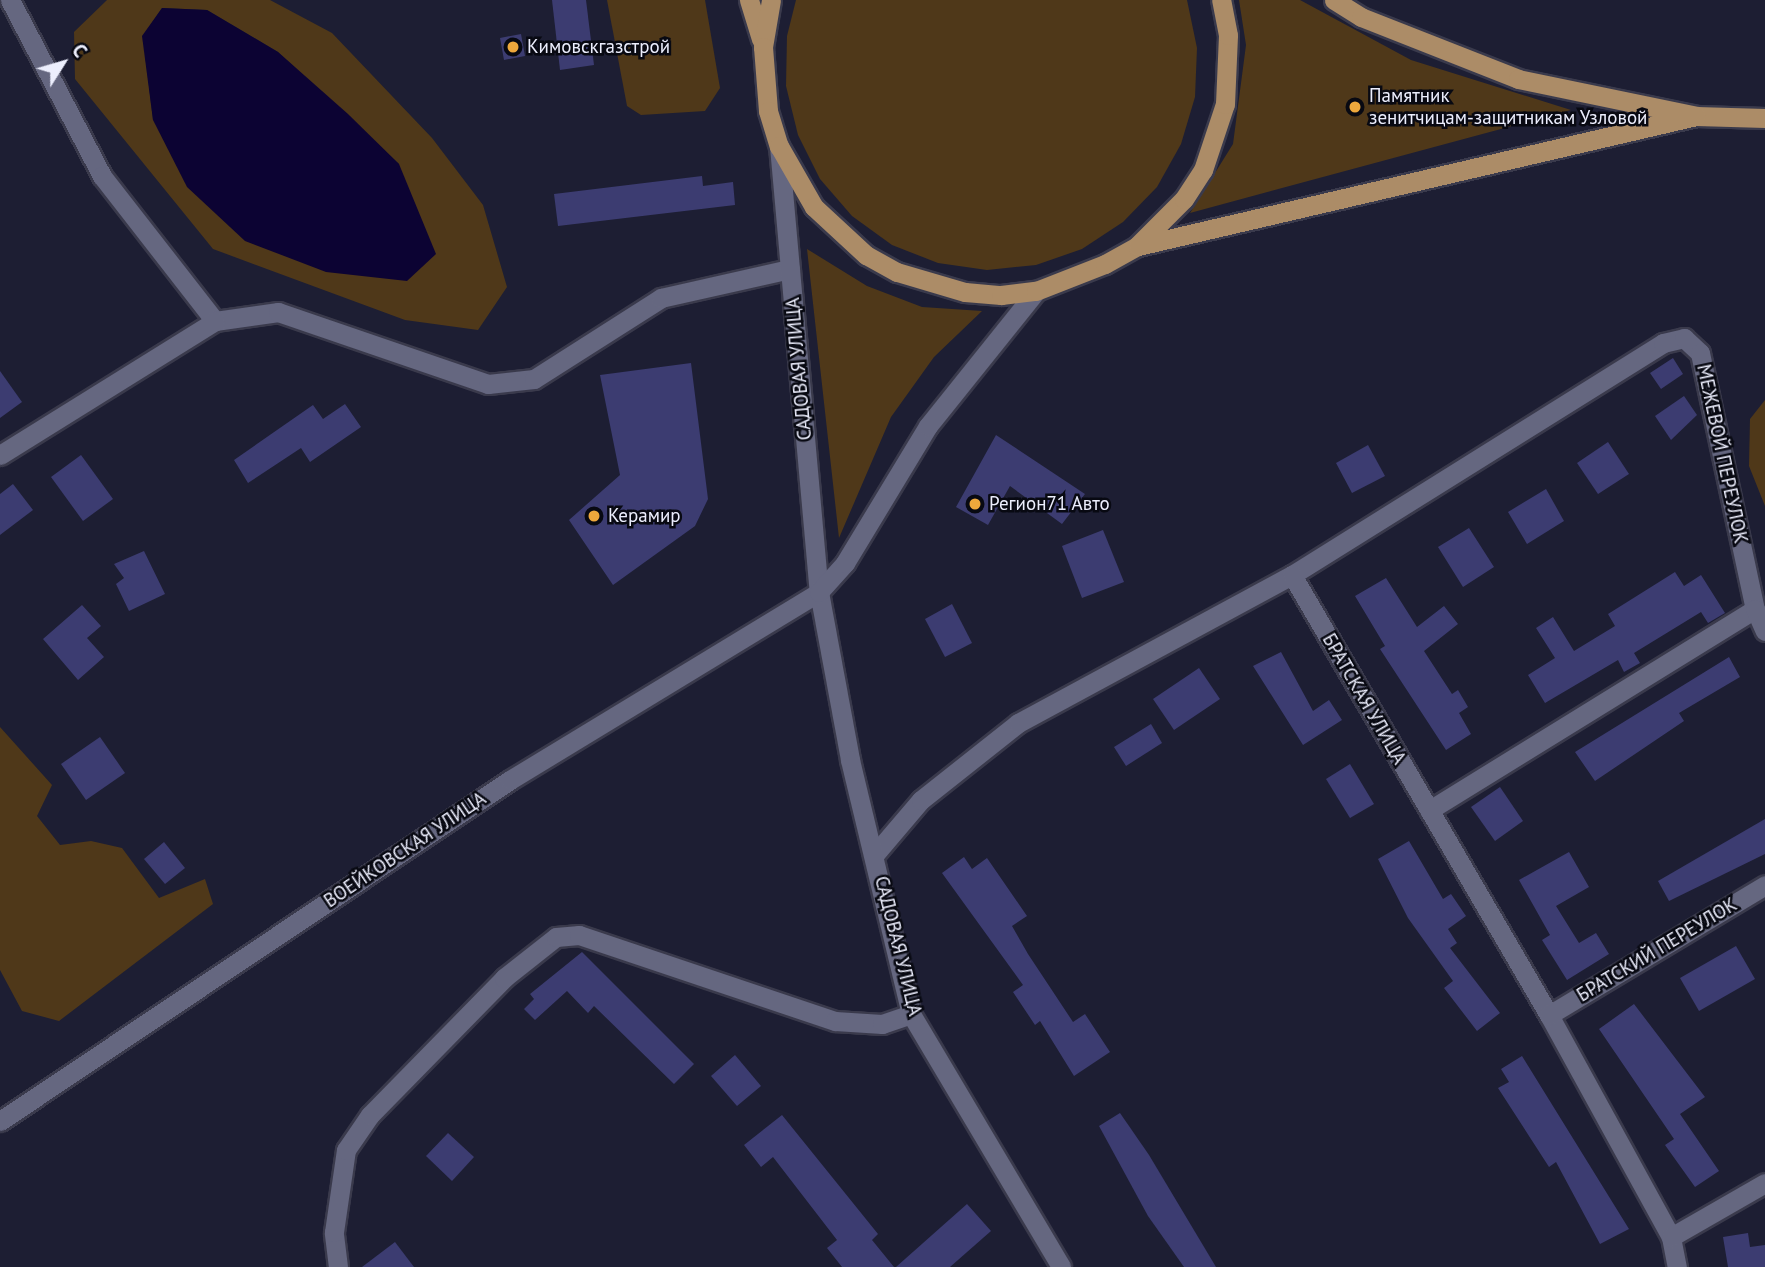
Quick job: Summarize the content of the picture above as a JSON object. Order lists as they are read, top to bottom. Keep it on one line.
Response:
{"streets":{"street":["САДОВАЯ УЛИЦА","МЕЖЕВОЙ ПЕРЕУЛОК","БРАТСКАЯ УЛИЦА","ВОЕЙКОВСКАЯ УЛИЦА","БРАТСКИЙ ПЕРЕУЛОК"]},"crossings":[["САДОВАЯ УЛИЦА","ВОЕЙКОВСКАЯ УЛИЦА"],["МЕЖЕВОЙ ПЕРЕУЛОК","БРАТСКАЯ УЛИЦА"],["БРАТСКАЯ УЛИЦА","БРАТСКИЙ ПЕРЕУЛОК"]],"places":["Кимовскгазстрой","Памятник зенитчицам-защитникам Узловой","Регион71 Авто","Керамир"],"north":"top right"}
